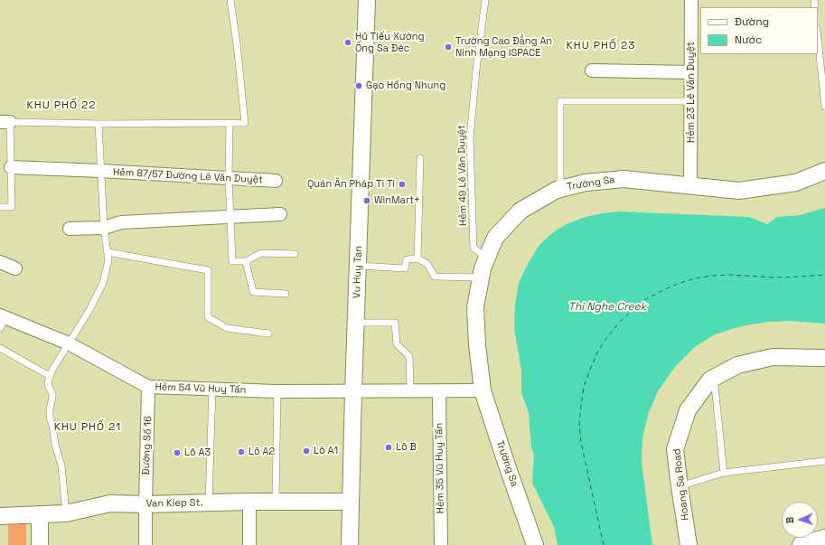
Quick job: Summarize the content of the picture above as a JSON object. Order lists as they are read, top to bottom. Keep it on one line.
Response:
{"streets":{"street":["Hẻm 23 Lê Văn Duyệt","Hẻm 87/57 Đường Lê Văn Duyệt","Trường Sa","Vu Huy Tan","Hẻm 54 Vũ Huy Tấn","Đường Số 16","Hẻm 35 Vũ Huy Tấn","Hoang Sa Road","Van Kiep St."],"lane":["Hẻm 49 Lê Văn Duyệt"]},"crossings":[["Hẻm 23 Lê Văn Duyệt","Trường Sa"],["Hẻm 49 Lê Văn Duyệt","Trường Sa"],["Trường Sa","Hẻm 54 Vũ Huy Tấn"],["Vu Huy Tan","Hẻm 54 Vũ Huy Tấn"],["Vu Huy Tan","Van Kiep St."],["Hẻm 54 Vũ Huy Tấn","Đường Số 16"],["Hẻm 54 Vũ Huy Tấn","Hẻm 35 Vũ Huy Tấn"],["Đường Số 16","Van Kiep St."]],"districts":["KHU PHỐ 23","KHU PHỐ 22","KHU PHỐ 21"],"water":["Thi Nghe Creek"],"places":["Hủ Tiếu Xướng Ống Sa Đéc","Trường Cao Đẳng An Ninh Mạng ISPACE","Gạo Hồng Nhung","Quán Ăn Pháp Ti Ti","WinMart+","Lô B","Lô A1","Lô A2","Lô A3"],"legend":["Đường","Nước"],"north":"left"}
